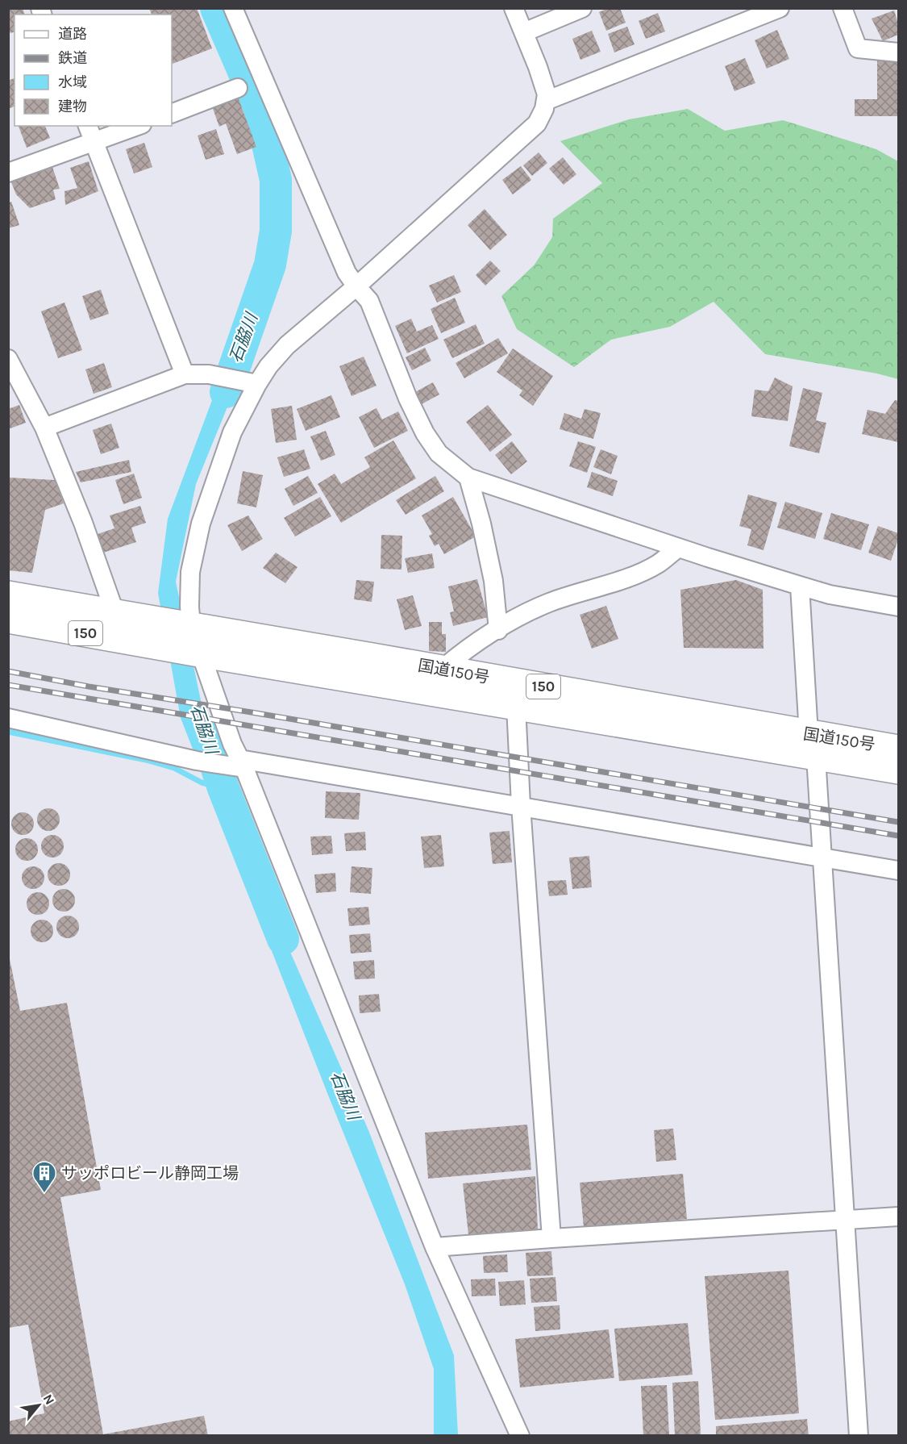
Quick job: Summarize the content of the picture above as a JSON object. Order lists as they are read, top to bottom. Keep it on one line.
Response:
{"streets":{"highway":["150","国道150号"]},"water":["石脇川"],"places":{"building":["サッポロビール静岡工場"]},"legend":["道路","鉄道","水域","建物"],"north":"top right"}
